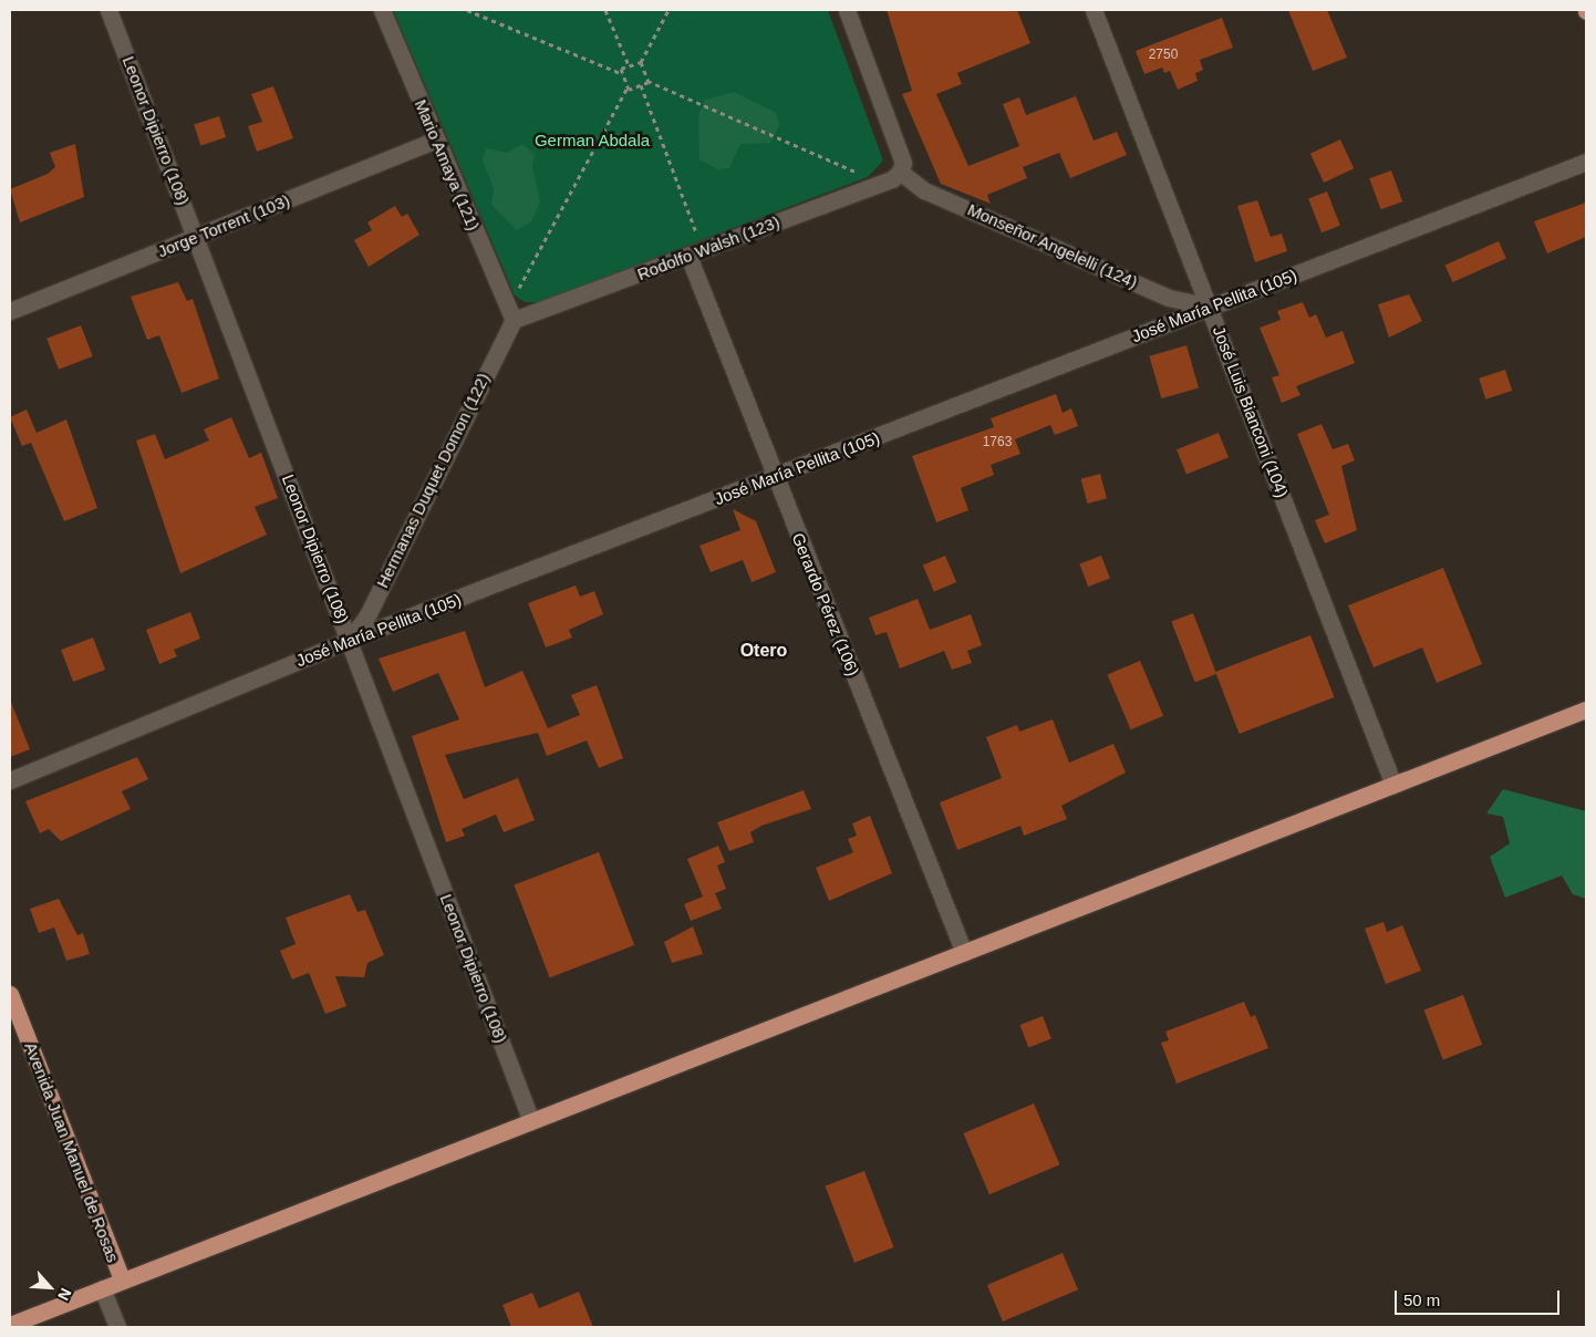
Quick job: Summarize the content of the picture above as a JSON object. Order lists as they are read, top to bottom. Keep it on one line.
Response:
{"streets":{"main road":["Avenida Juan Manuel de Rosas"],"street":["Leonor Dipierro (108)","Mario Amaya (121)","Jorge Torrent (103)","Monseñor Angelelli (124)","Rodolfo Walsh (123)","José María Pellita (105)","José Luis Bianconi (104)","Hermanas Duquet Domon (122)","Gerardo Pérez (106)"]},"crossings":[["Leonor Dipierro (108)","Jorge Torrent (103)"],["Leonor Dipierro (108)","José María Pellita (105)"],["Leonor Dipierro (108)","Hermanas Duquet Domon (122)"],["Mario Amaya (121)","Jorge Torrent (103)"],["Mario Amaya (121)","Rodolfo Walsh (123)"],["Mario Amaya (121)","Hermanas Duquet Domon (122)"],["Monseñor Angelelli (124)","Rodolfo Walsh (123)"],["Monseñor Angelelli (124)","José María Pellita (105)"],["Monseñor Angelelli (124)","José Luis Bianconi (104)"],["Rodolfo Walsh (123)","Hermanas Duquet Domon (122)"],["Rodolfo Walsh (123)","Gerardo Pérez (106)"],["José María Pellita (105)","José Luis Bianconi (104)"],["José María Pellita (105)","Hermanas Duquet Domon (122)"],["José María Pellita (105)","Gerardo Pérez (106)"]],"districts":["Otero"],"parks":["German Abdala"],"house_numbers":["2750","1763"],"scale_bar":"50 m","north":"bottom right"}
